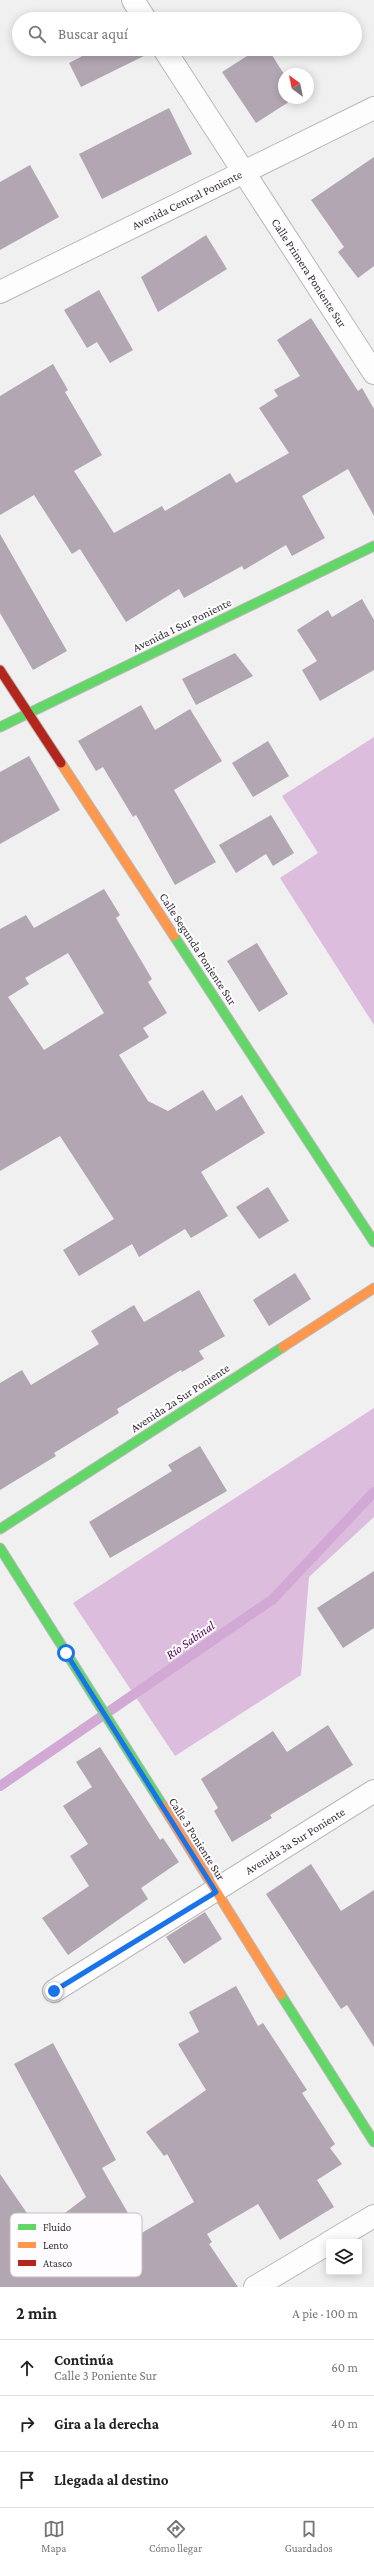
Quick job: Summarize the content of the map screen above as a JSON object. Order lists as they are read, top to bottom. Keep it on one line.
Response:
{"streets":{"street":["Avenida Central Poniente","Calle Primera Poniente Sur","Avenida 1 Sur Poniente","Calle Segunda Poniente Sur","Avenida 2a Sur Poniente","Calle 3 Poniente Sur","Avenida 3a Sur Poniente"]},"crossings":[["Avenida Central Poniente","Calle Primera Poniente Sur"],["Avenida 1 Sur Poniente","Calle Segunda Poniente Sur"],["Calle 3 Poniente Sur","Avenida 3a Sur Poniente"]],"water":["Río Sabinal"],"legend":["Fluido","Lento","Atasco"],"north":"top left","page":{"search":"Buscar aquí","heading":["2 min","A pie · 100 m"],"list":[["Continúa","Calle 3 Poniente Sur","60 m"],["Gira a la derecha","40 m"],"Llegada al destino"],"nav":["Mapa","Cómo llegar","Guardados"]}}
